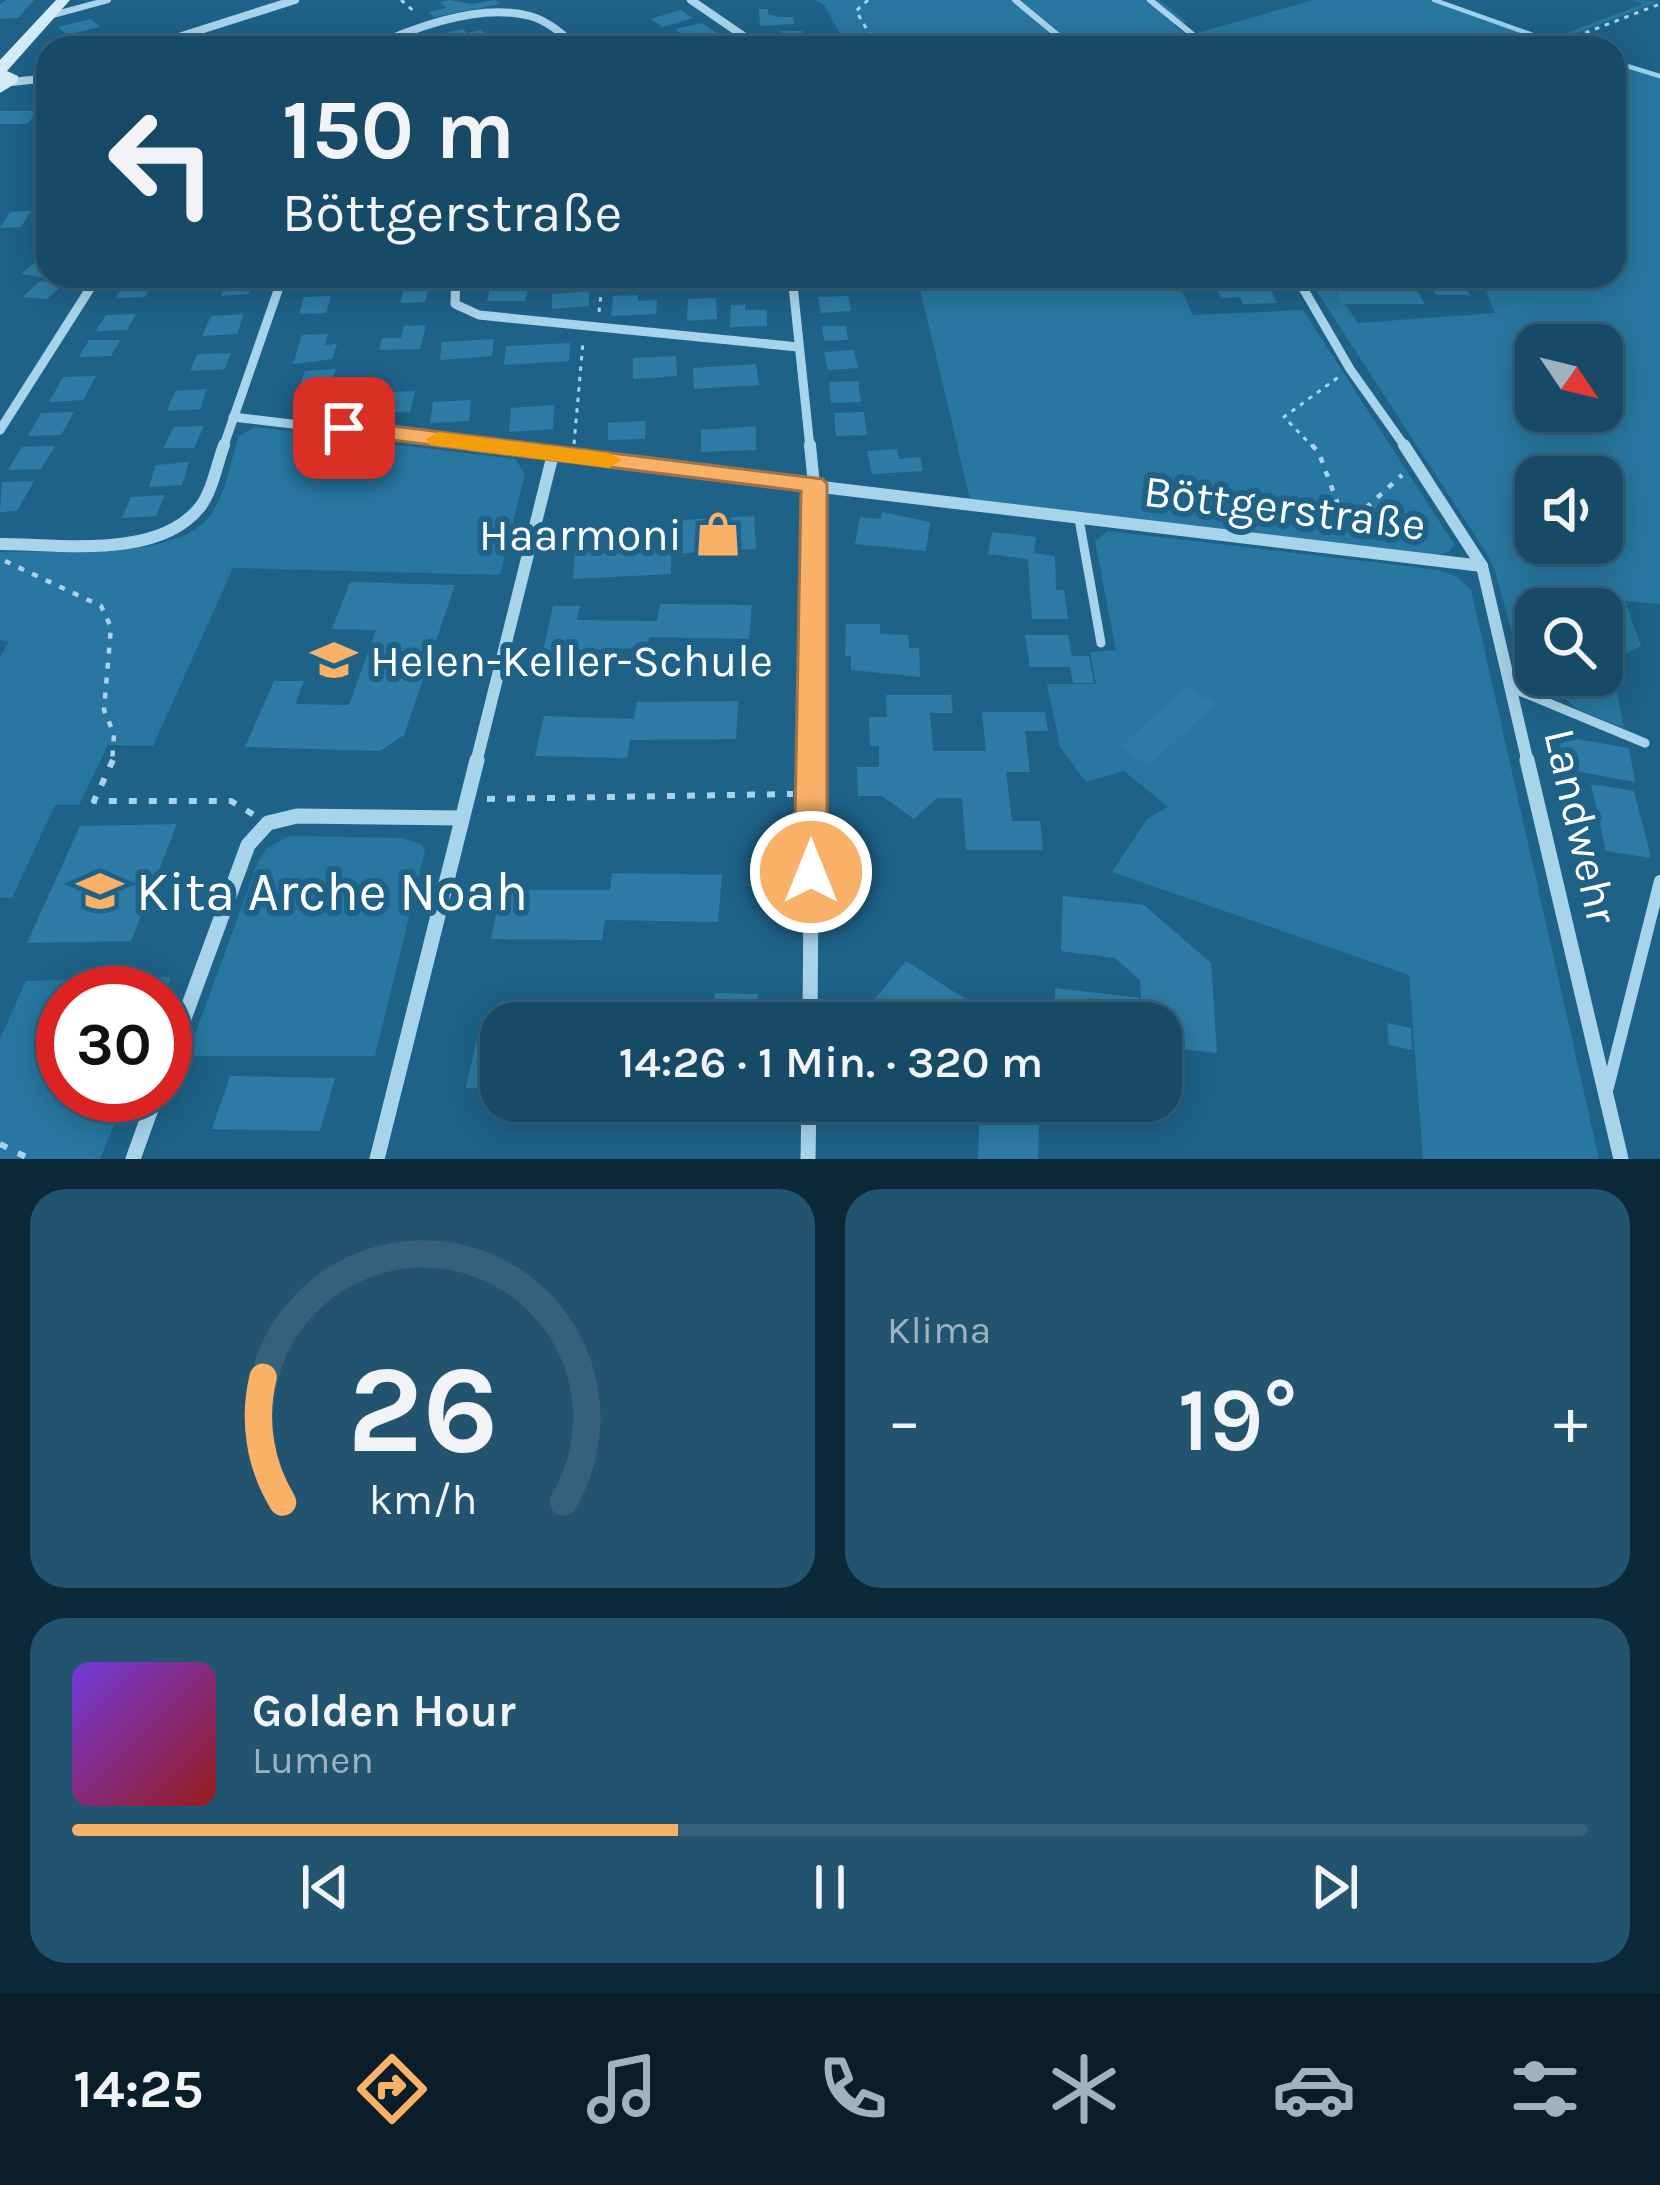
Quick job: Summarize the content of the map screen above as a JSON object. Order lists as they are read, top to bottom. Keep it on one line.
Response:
{"streets":{"street":["Böttgerstraße","Landwehr"]},"crossings":[["Böttgerstraße","Landwehr"]],"places":{"shop":["Haarmoni"],"school or university":["Helen-Keller-Schule","Kita Arche Noah"]},"north":"bottom right","page":{"turn":["150 m","Böttgerstraße"],"limit":"30","trip":"14:26 · 1 Min. · 320 m","tile":"Klima","heat":["−","19°","+"],"song":["Golden Hour","Lumen"],"tabs":"14:25","gauge":["26","km/h"]}}
